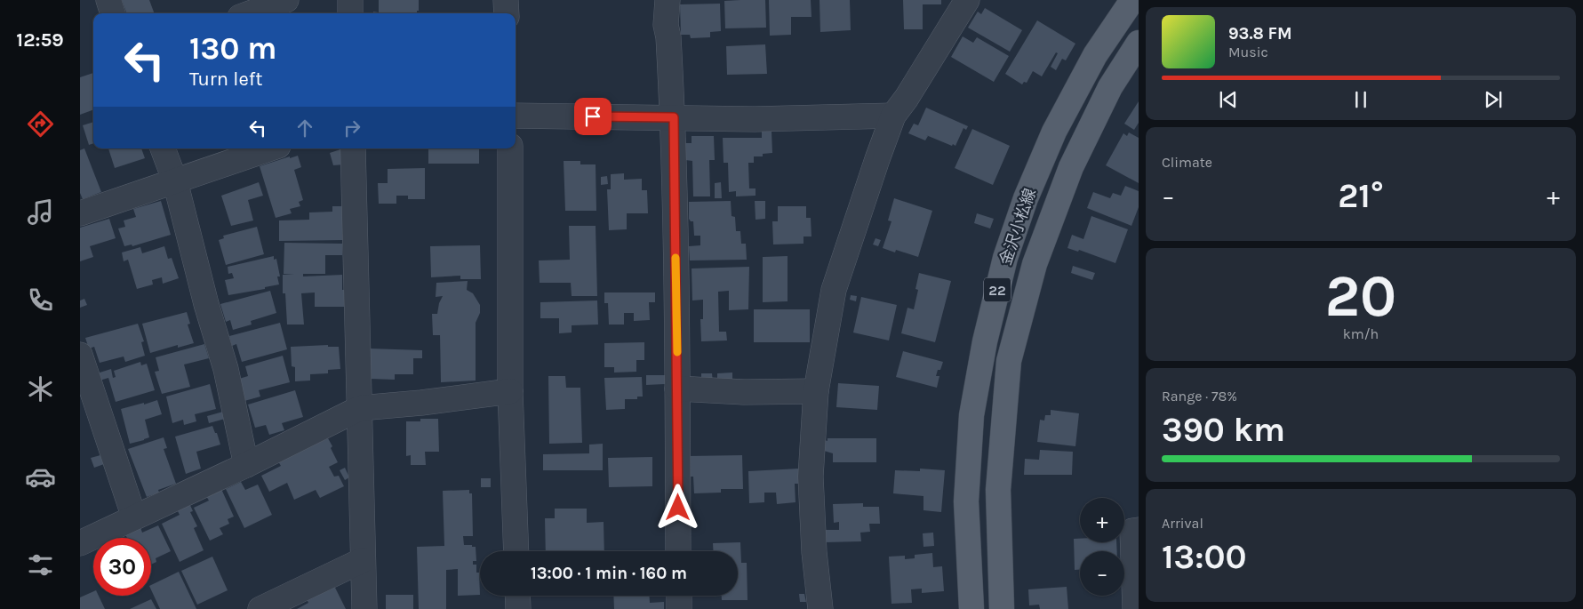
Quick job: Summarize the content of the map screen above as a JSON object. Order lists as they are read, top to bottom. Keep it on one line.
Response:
{"streets":{"main road":["金沢小松線","22"]},"page":{"tabs":"12:59","turn":["130 m","Turn left"],"song":["93.8 FM","Music"],"tile":["Climate",["20","km/h"],["Range · 78%","390 km"],["Arrival","13:00"]],"heat":["−","21°","+"],"map_buttons":["+","−"],"limit":"30","trip":"13:00 · 1 min · 160 m"}}
